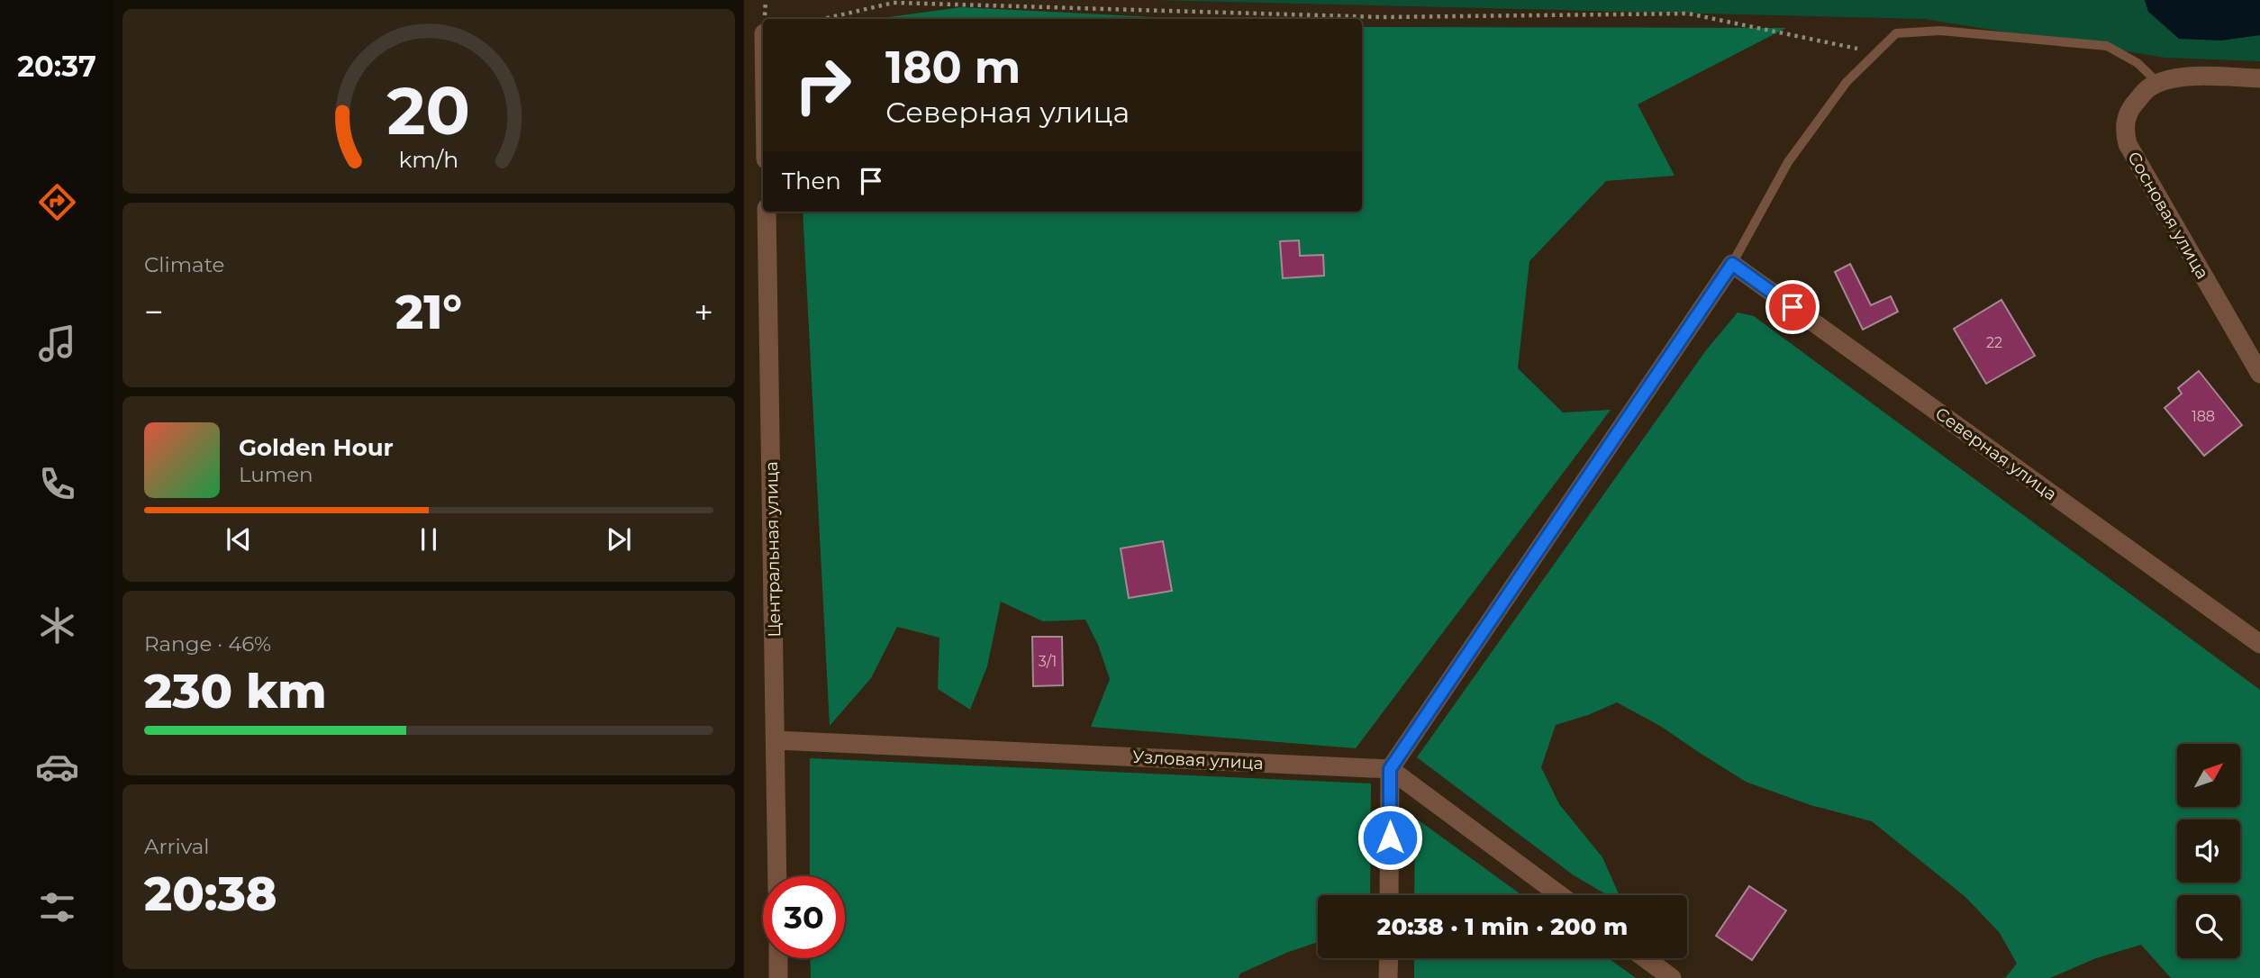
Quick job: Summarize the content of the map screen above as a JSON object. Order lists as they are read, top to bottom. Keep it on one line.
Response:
{"streets":{"street":["Сосновая улица","Северная улица","Центральная улица","Узловая улица"]},"crossings":[["Центральная улица","Узловая улица"]],"house_numbers":["22","188","3/1"],"north":"top right","page":{"tabs":"20:37","turn":["180 m","Северная улица"],"then":"Then","tile":["Climate",["Range · 46%","230 km"],["Arrival","20:38"]],"heat":["−","21°","+"],"song":["Golden Hour","Lumen"],"limit":"30","trip":"20:38 · 1 min · 200 m","gauge":["20","km/h"]}}
